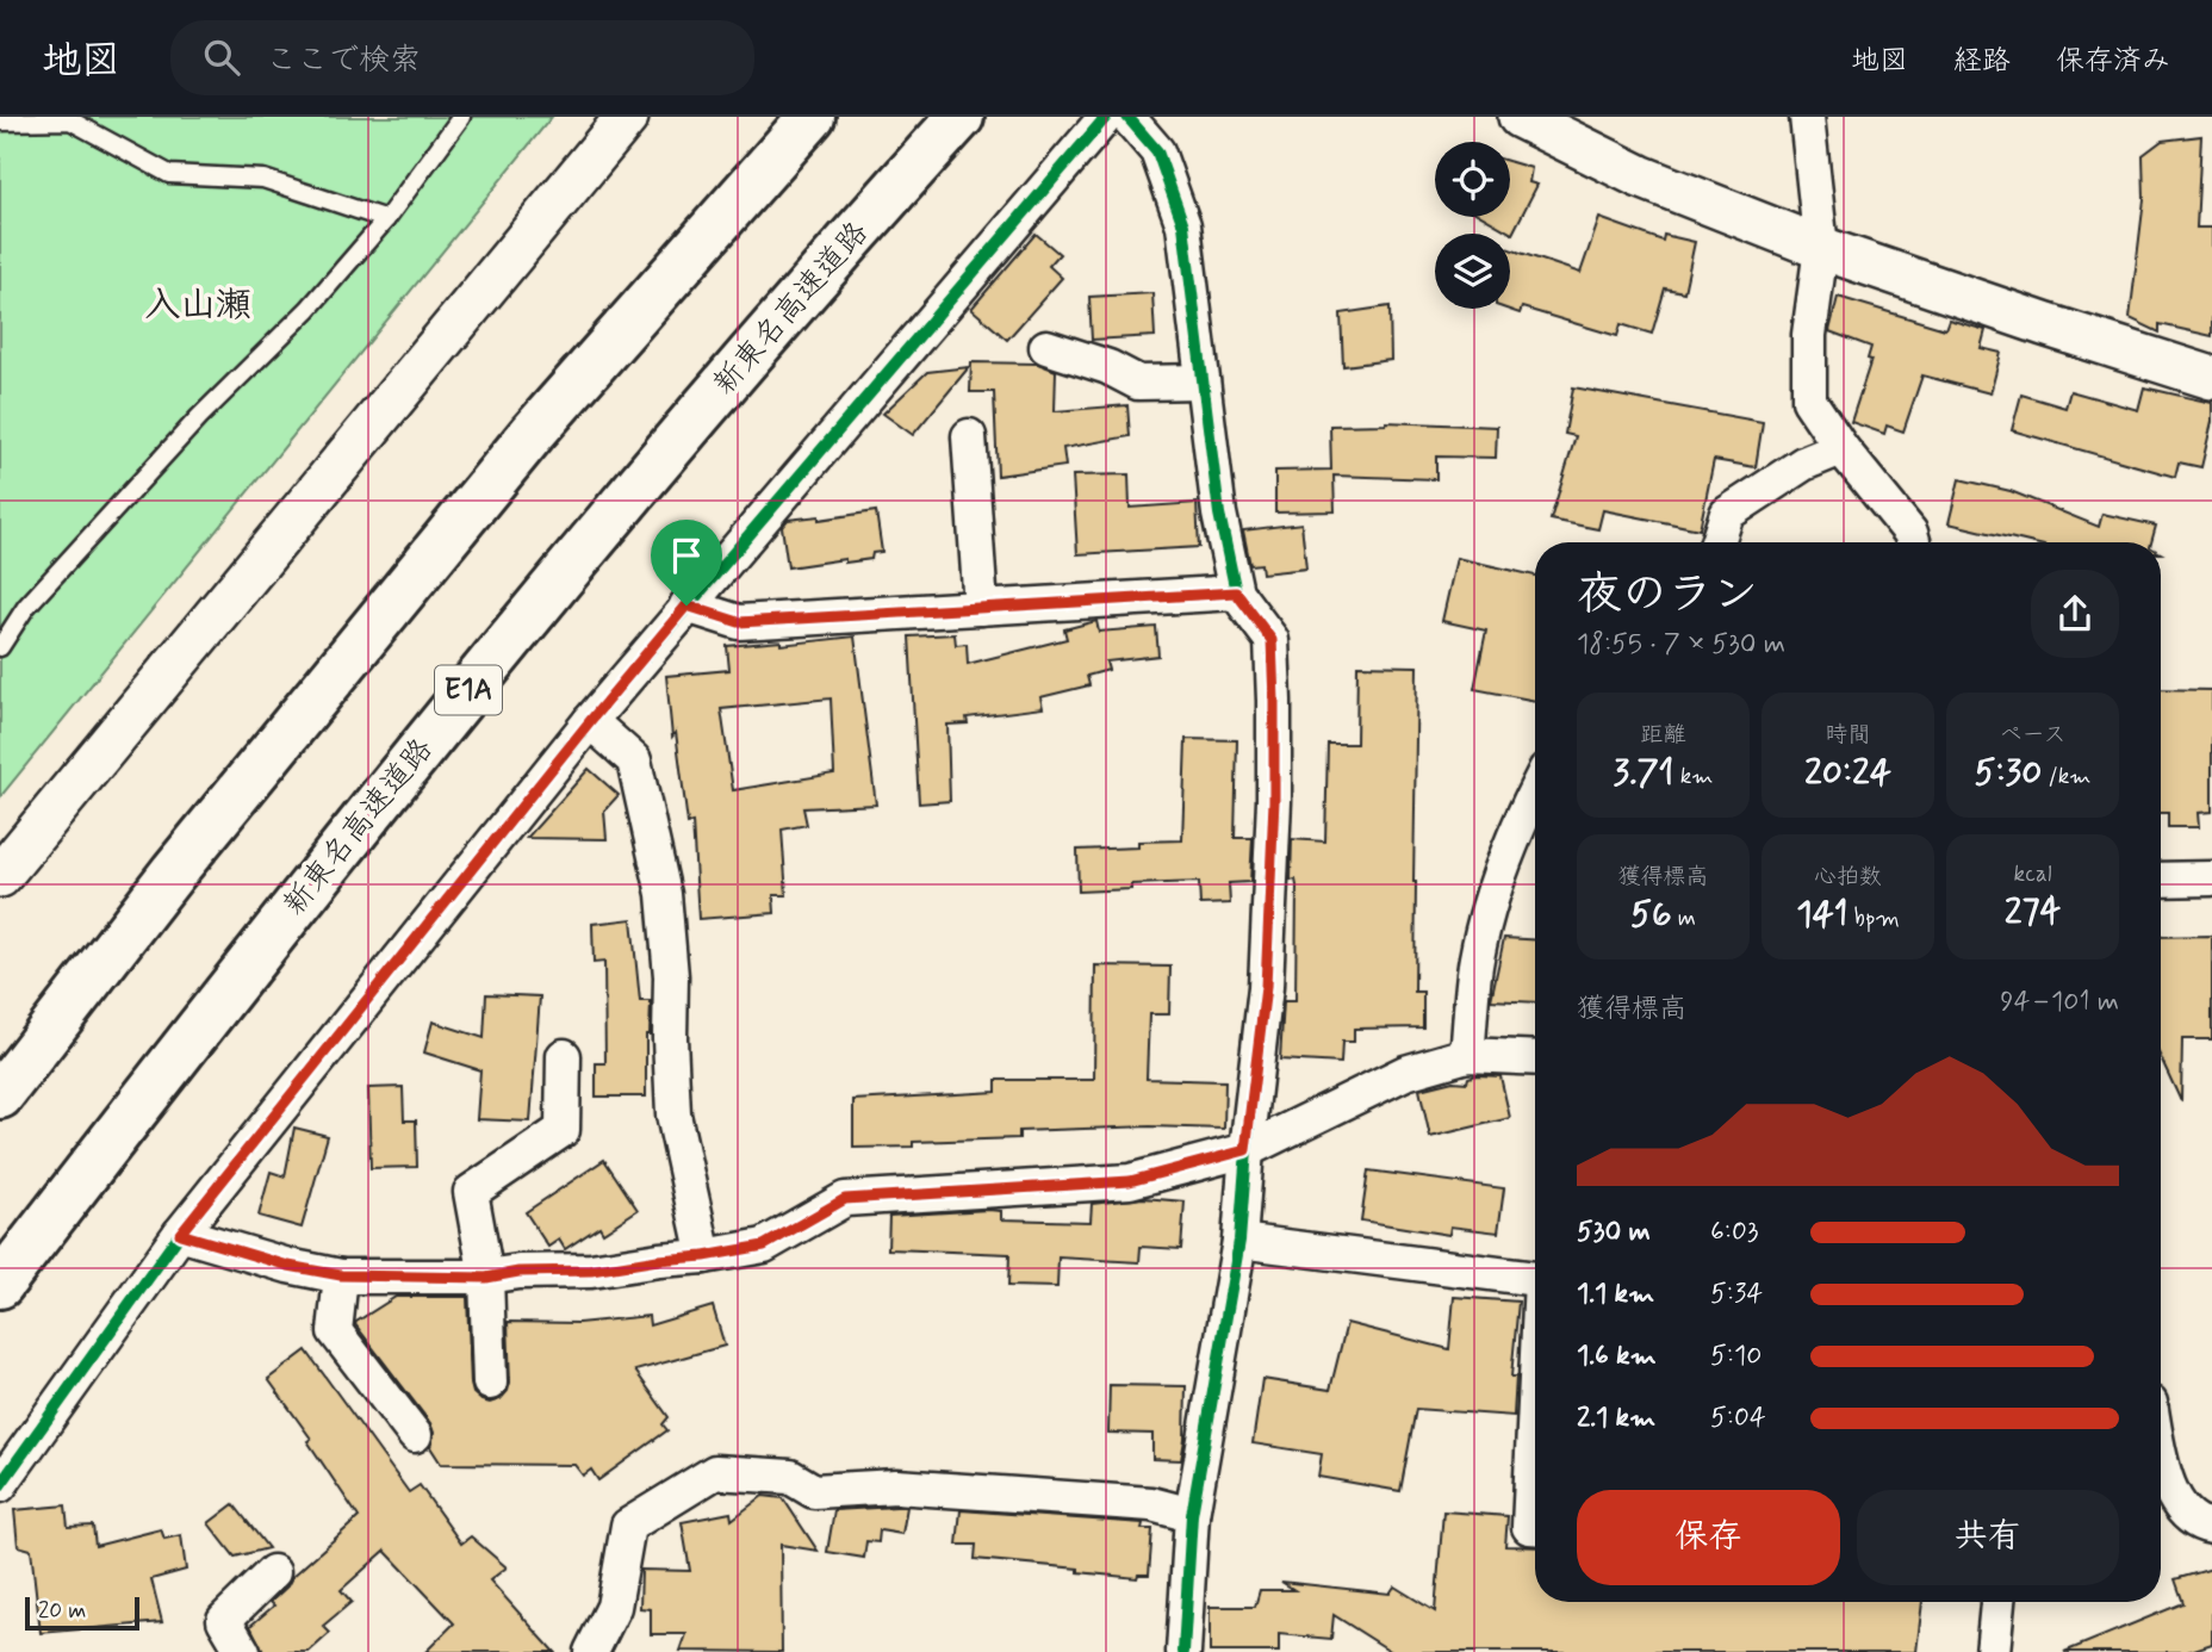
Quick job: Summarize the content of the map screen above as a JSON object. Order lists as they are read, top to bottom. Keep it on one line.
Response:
{"streets":{"highway":["新東名高速道路","E1A"]},"districts":["入山瀬"],"scale_bar":"20 m","page":{"header":"地図","search":"ここで検索","nav":["地図","経路","保存済み"],"heading":["夜のラン","18:55 · 7 × 530 m"],"stats":[["距離","3.71 km"],["時間","20:24"],["ペース","5:30 /km"],["獲得標高","56 m"],["心拍数","141 bpm"],["kcal","274"]],"chart":["獲得標高","94–101 m"],"list":[{"name":"530 m","note":"6:03"},{"name":"1.1 km","note":"5:34"},{"name":"1.6 km","note":"5:10"},{"name":"2.1 km","note":"5:04"}],"buttons":["保存","共有"],"scale":"20 m"}}
